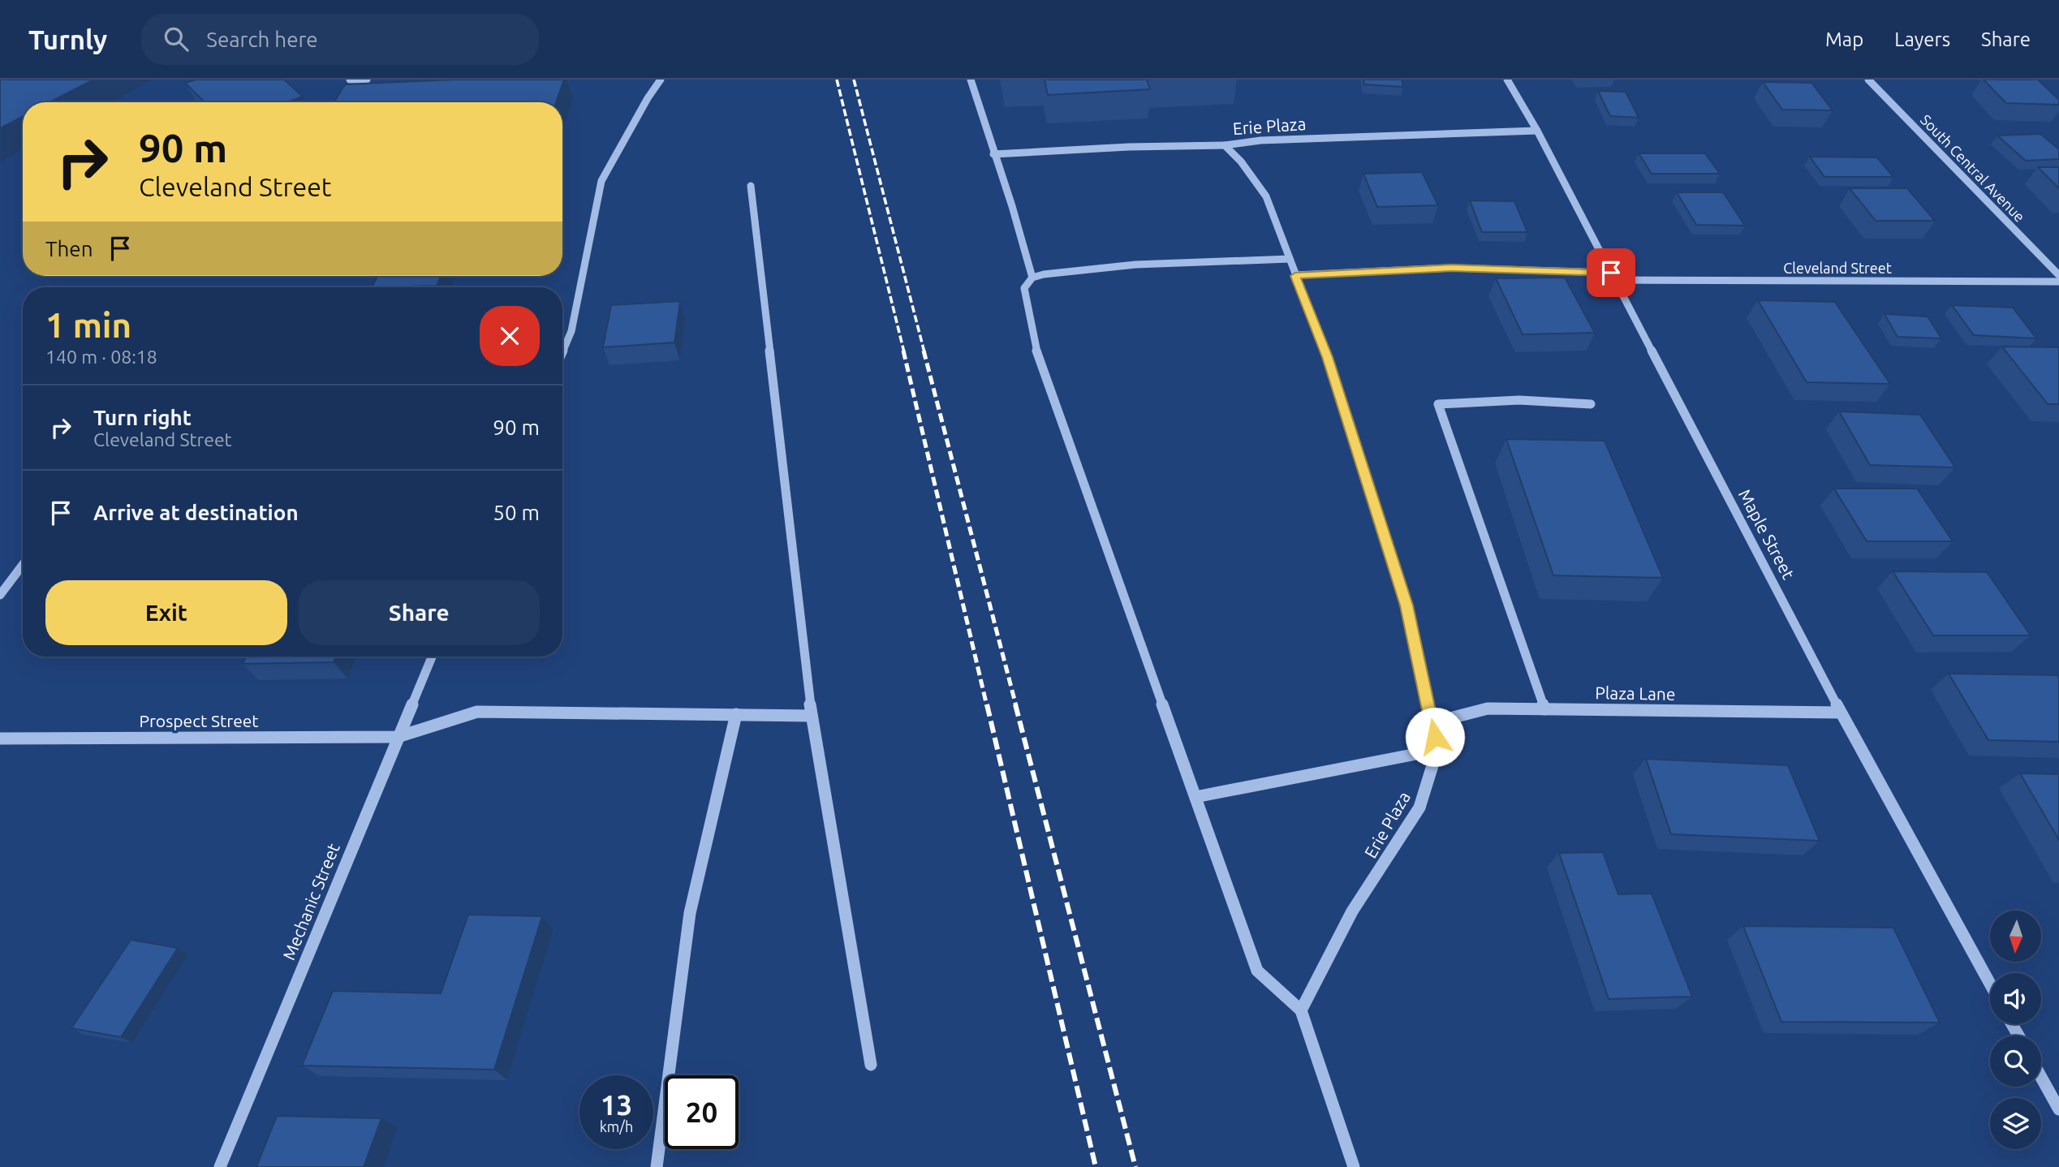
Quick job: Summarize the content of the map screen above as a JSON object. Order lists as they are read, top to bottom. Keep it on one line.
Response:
{"streets":{"street":["Erie Plaza","South Central Avenue","Cleveland Street","Maple Street","Plaza Lane","Prospect Street","Mechanic Street"]},"crossings":[["Erie Plaza","Cleveland Street"],["Erie Plaza","Maple Street"],["Erie Plaza","Plaza Lane"],["Cleveland Street","Maple Street"],["Maple Street","Plaza Lane"],["Prospect Street","Mechanic Street"]],"north":"bottom","page":{"header":"Turnly","search":"Search here","nav":["Map","Layers","Share"],"turn":["90 m","Cleveland Street"],"then":"Then","heading":["1 min","140 m · 08:18"],"list":[{"name":"Turn right","note":"Cleveland Street","value":"90 m"},{"name":"Arrive at destination","value":"50 m"}],"buttons":["Exit","Share"],"speed":"13 km/h","limit":"20"}}
